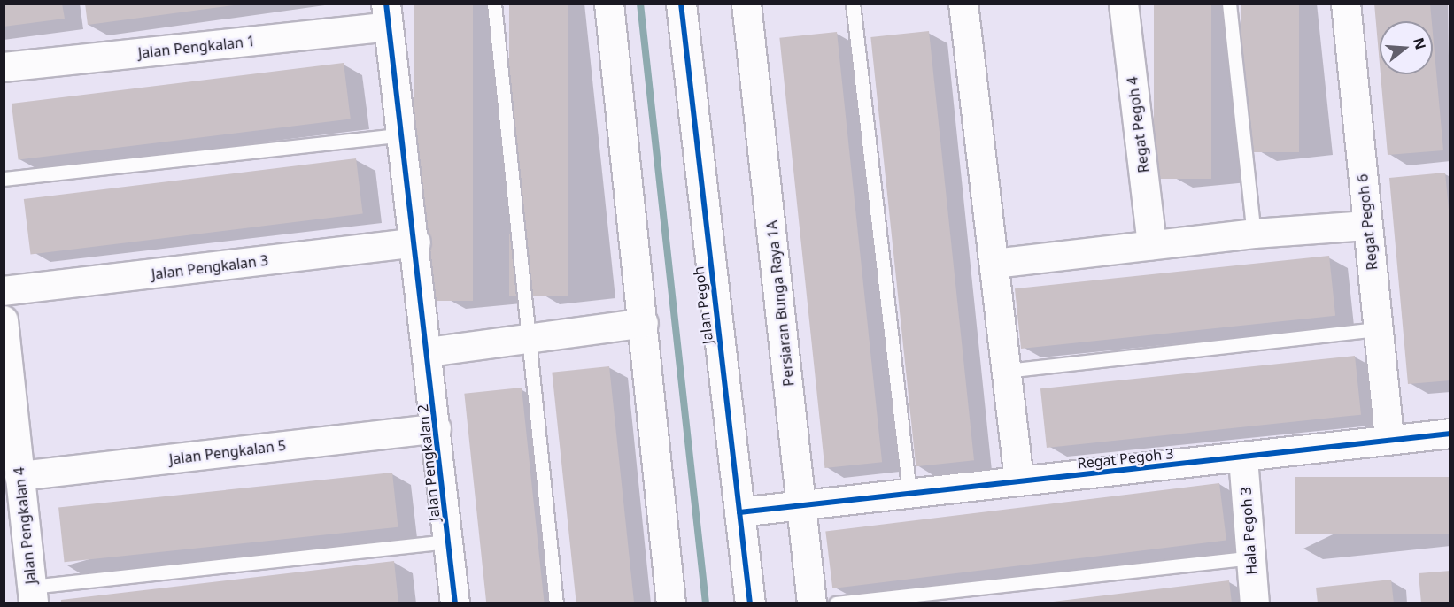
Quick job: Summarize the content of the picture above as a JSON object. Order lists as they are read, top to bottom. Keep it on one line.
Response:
{"streets":{"street":["Jalan Pengkalan 1","Regat Pegoh 4","Regat Pegoh 6","Jalan Pengkalan 3","Persiaran Bunga Raya 1A","Jalan Pegoh","Jalan Pengkalan 5","Regat Pegoh 3","Jalan Pengkalan 2","Jalan Pengkalan 4","Hala Pegoh 3"]},"crossings":[["Jalan Pengkalan 1","Jalan Pengkalan 2"],["Regat Pegoh 6","Regat Pegoh 3"],["Jalan Pengkalan 3","Jalan Pengkalan 2"],["Persiaran Bunga Raya 1A","Regat Pegoh 3"],["Jalan Pegoh","Regat Pegoh 3"],["Jalan Pengkalan 5","Jalan Pengkalan 2"],["Jalan Pengkalan 5","Jalan Pengkalan 4"],["Regat Pegoh 3","Hala Pegoh 3"]],"north":"right"}
